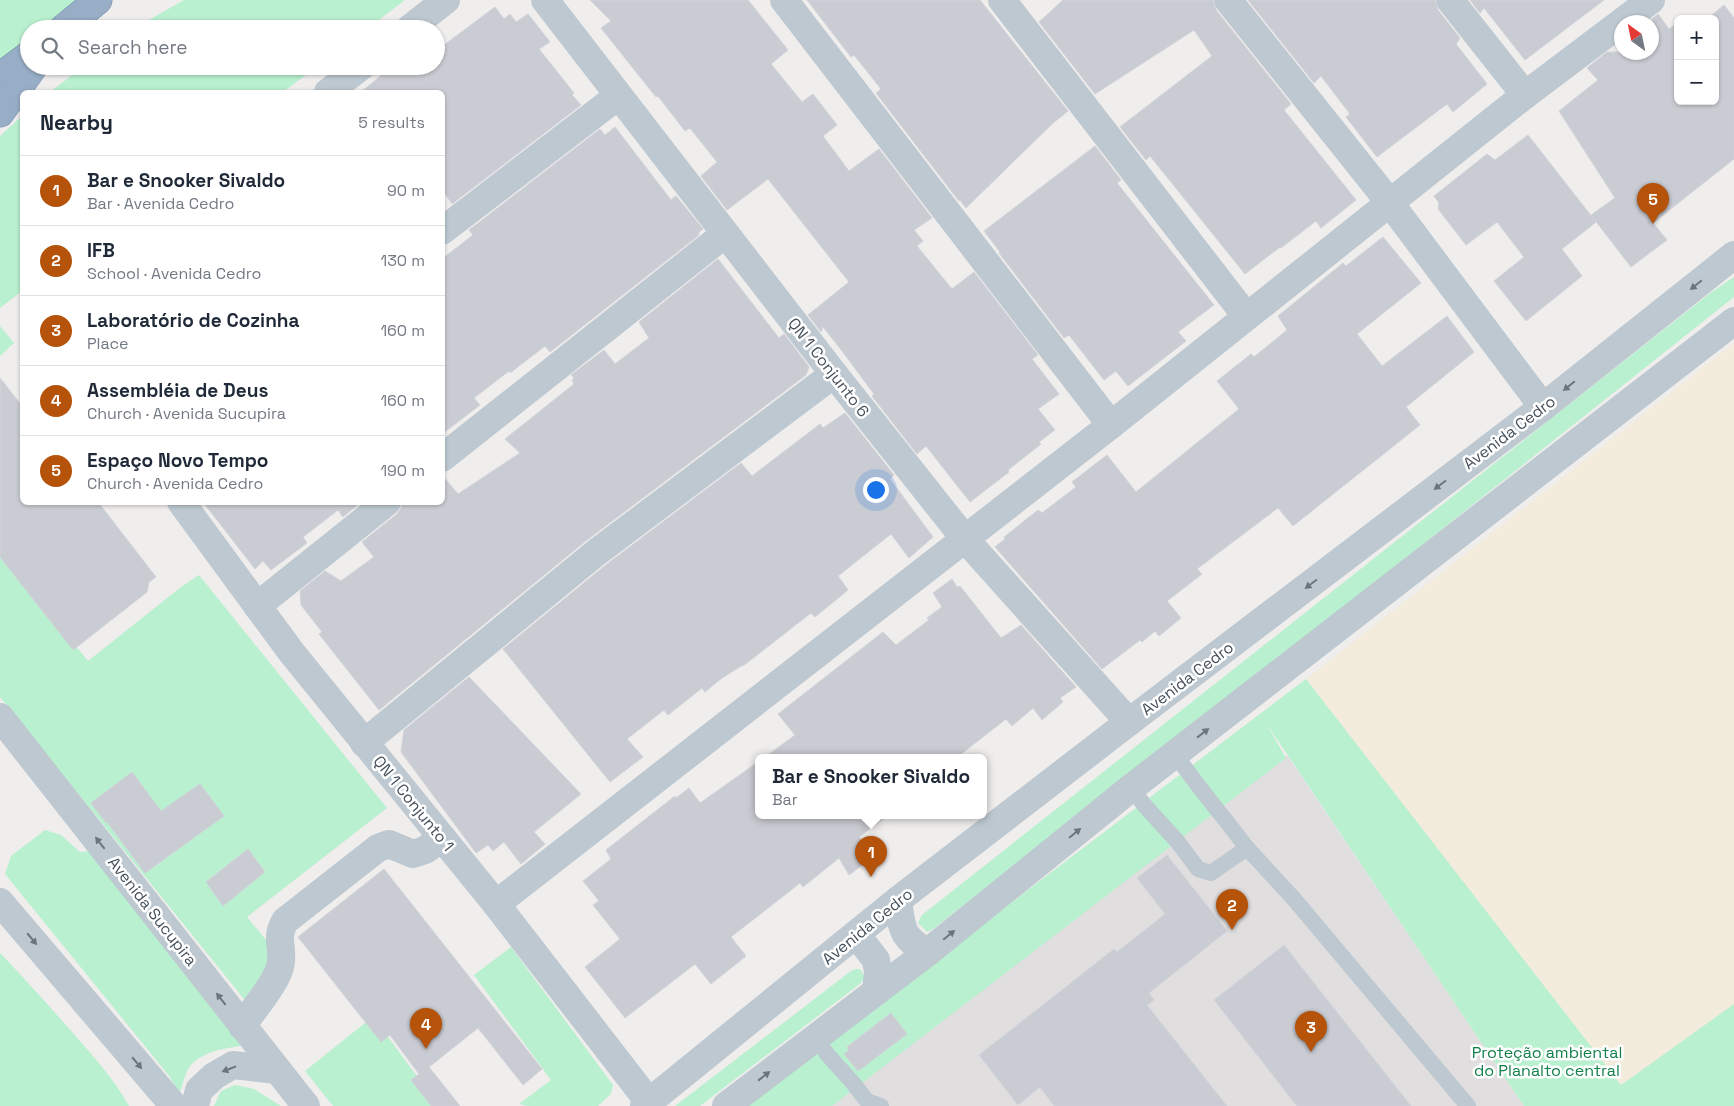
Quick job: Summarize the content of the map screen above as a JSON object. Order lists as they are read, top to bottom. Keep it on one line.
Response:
{"streets":{"street":["QN 1 Conjunto 6","Avenida Cedro","QN 1 Conjunto 1","Avenida Sucupira"]},"crossings":[["QN 1 Conjunto 6","Avenida Cedro"],["Avenida Cedro","QN 1 Conjunto 1"]],"parks":["Proteção ambiental do Planalto central"],"north":"top left","page":{"map_buttons":["+","−"],"search":"Search here","heading":["Nearby","5 results"],"list":[{"mark":"1","name":"Bar e Snooker Sivaldo","note":"Bar · Avenida Cedro","value":"90 m"},{"mark":"2","name":"IFB","note":"School · Avenida Cedro","value":"130 m"},{"mark":"3","name":"Laboratório de Cozinha","note":"Place","value":"160 m"},{"mark":"4","name":"Assembléia de Deus","note":"Church · Avenida Sucupira","value":"160 m"},{"mark":"5","name":"Espaço Novo Tempo","note":"Church · Avenida Cedro","value":"190 m"}],"pins":["5","1","2","4","3"],"popup":["Bar e Snooker Sivaldo","Bar"]}}
